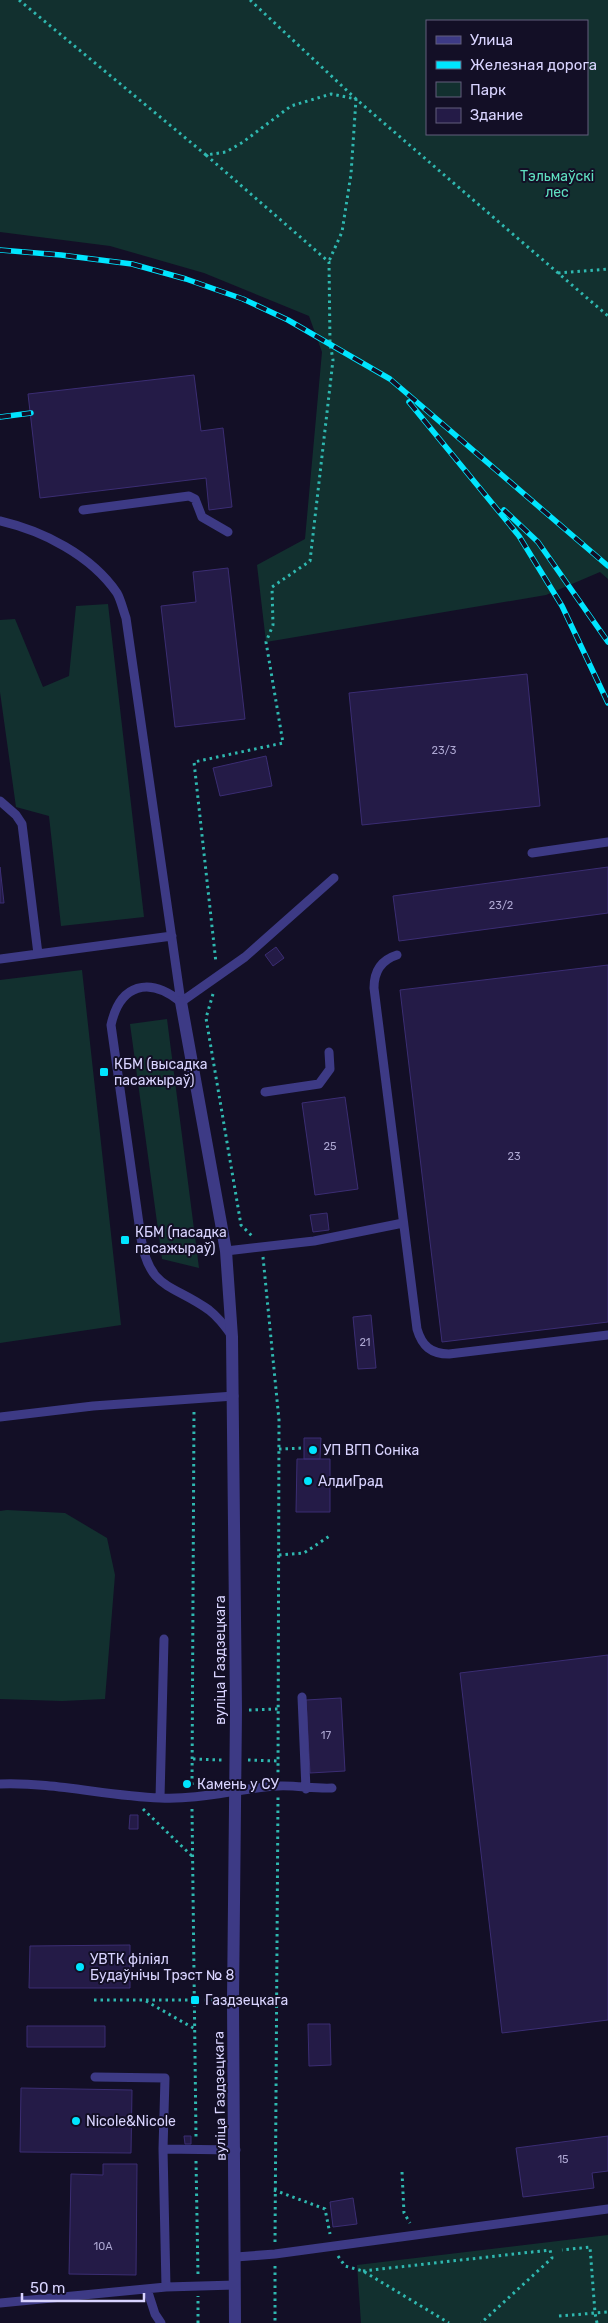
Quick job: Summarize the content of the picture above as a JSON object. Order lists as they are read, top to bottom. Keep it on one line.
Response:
{"streets":{"street":["вуліца Газдзецкага"]},"parks":["Тэльмаўскі лес"],"places":{"transit":["КБМ (высадка пасажыраў)","КБМ (пасадка пасажыраў)","Газдзецкага"],"other":["УП ВГП Соніка","АлдиГрад","Камень у СУ","УВТК філіял Будаўнічы Трэст № 8","Nicole&Nicole"]},"house_numbers":["23/3","23/2","25","23","21","17","15","10А"],"legend":["Улица","Железная дорога","Парк","Здание"],"scale_bar":"50 m"}
